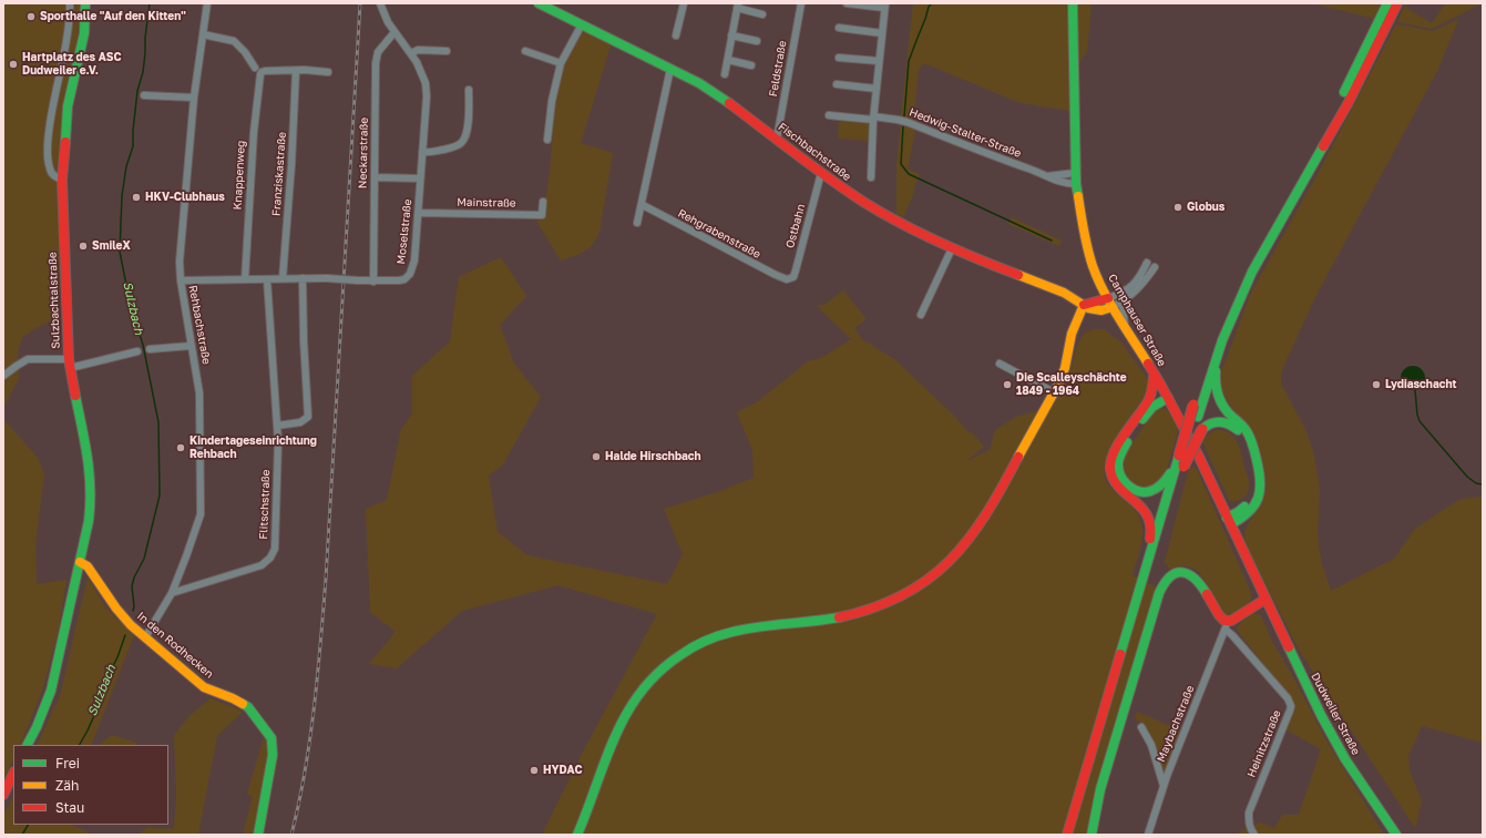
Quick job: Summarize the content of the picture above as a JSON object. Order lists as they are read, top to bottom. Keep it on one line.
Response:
{"streets":{"main road":["Fischbachstraße","Sulzbachtalstraße","Camphauser Straße","In den Rodhecken","Dudweiler Straße"],"street":["Feldstraße","Hedwig-Stalter-Straße","Neckarstraße","Franziskastraße","Knappenweg","Mainstraße","Ostbahn","Moselstraße","Rehgrabenstraße","Rehbachstraße","Flitschstraße","Maybachstraße","Heinitzstraße"]},"crossings":[["Feldstraße","Fischbachstraße"],["Hedwig-Stalter-Straße","Camphauser Straße"],["Fischbachstraße","Ostbahn"],["Fischbachstraße","Camphauser Straße"],["Neckarstraße","Moselstraße"],["Franziskastraße","Knappenweg"],["Mainstraße","Moselstraße"],["Ostbahn","Rehgrabenstraße"],["Sulzbachtalstraße","In den Rodhecken"],["Camphauser Straße","Dudweiler Straße"],["Rehbachstraße","Flitschstraße"],["Rehbachstraße","In den Rodhecken"],["Maybachstraße","Heinitzstraße"]],"water":["Sulzbach"],"places":["Sporthalle \"Auf den Kitten\"","Hartplatz des ASC Dudweiler e.V.","HKV-Clubhaus","Globus","SmileX","Die Scalleyschächte 1849 - 1964","Lydiaschacht","Kindertageseinrichtung Rehbach","Halde Hirschbach","HYDAC"],"legend":["Frei","Zäh","Stau"]}
